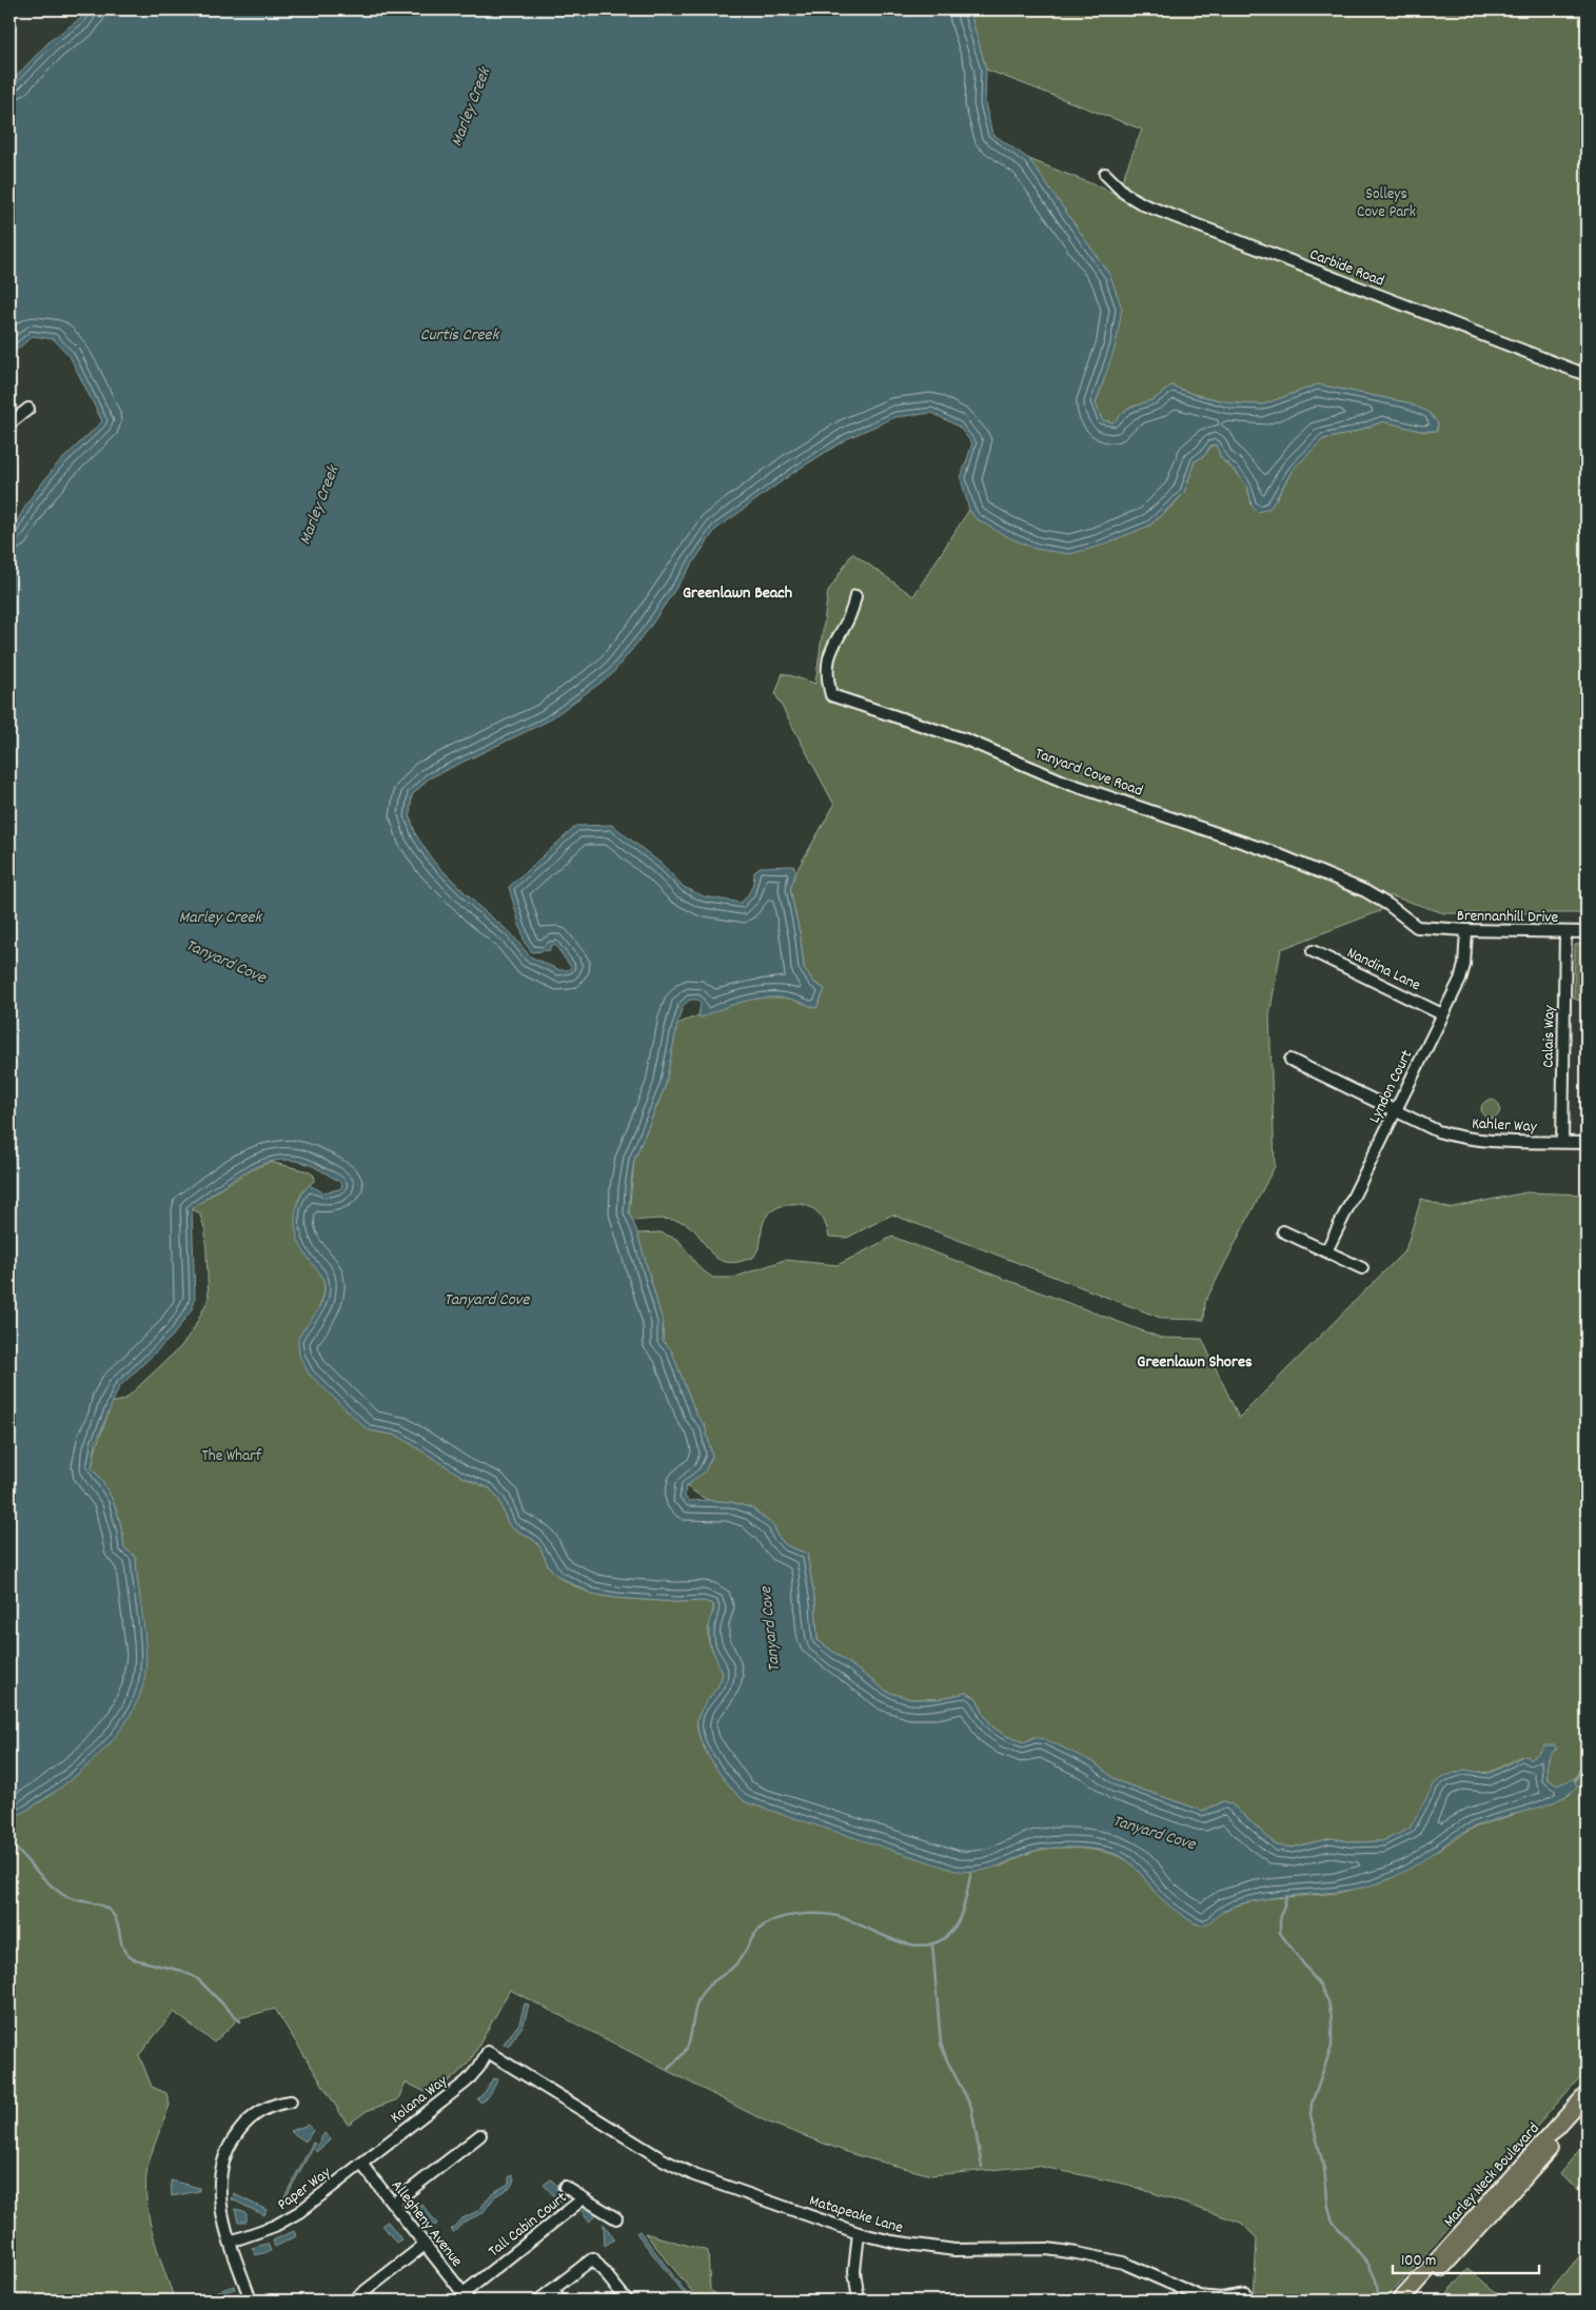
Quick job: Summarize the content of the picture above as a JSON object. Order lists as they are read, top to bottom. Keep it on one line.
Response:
{"streets":{"main road":["Marley Neck Boulevard"],"street":["Carbide Road","Tanyard Cove Road","Brennanhill Drive","Nandina Lane","Calais Way","Lyndon Court","Kahler Way","Kolana Way","Paper Way","Matapeake Lane","Allegheny Avenue","Tall Cabin Court"]},"crossings":[["Tanyard Cove Road","Brennanhill Drive"],["Brennanhill Drive","Calais Way"],["Brennanhill Drive","Lyndon Court"],["Nandina Lane","Lyndon Court"],["Calais Way","Kahler Way"],["Lyndon Court","Kahler Way"],["Kolana Way","Paper Way"],["Kolana Way","Matapeake Lane"],["Kolana Way","Allegheny Avenue"],["Paper Way","Allegheny Avenue"],["Allegheny Avenue","Tall Cabin Court"]],"districts":["Greenlawn Beach","Greenlawn Shores"],"water":["Marley Creek","Curtis Creek","Tanyard Cove"],"parks":["Solleys Cove Park","The Wharf"],"scale_bar":"100 m"}
